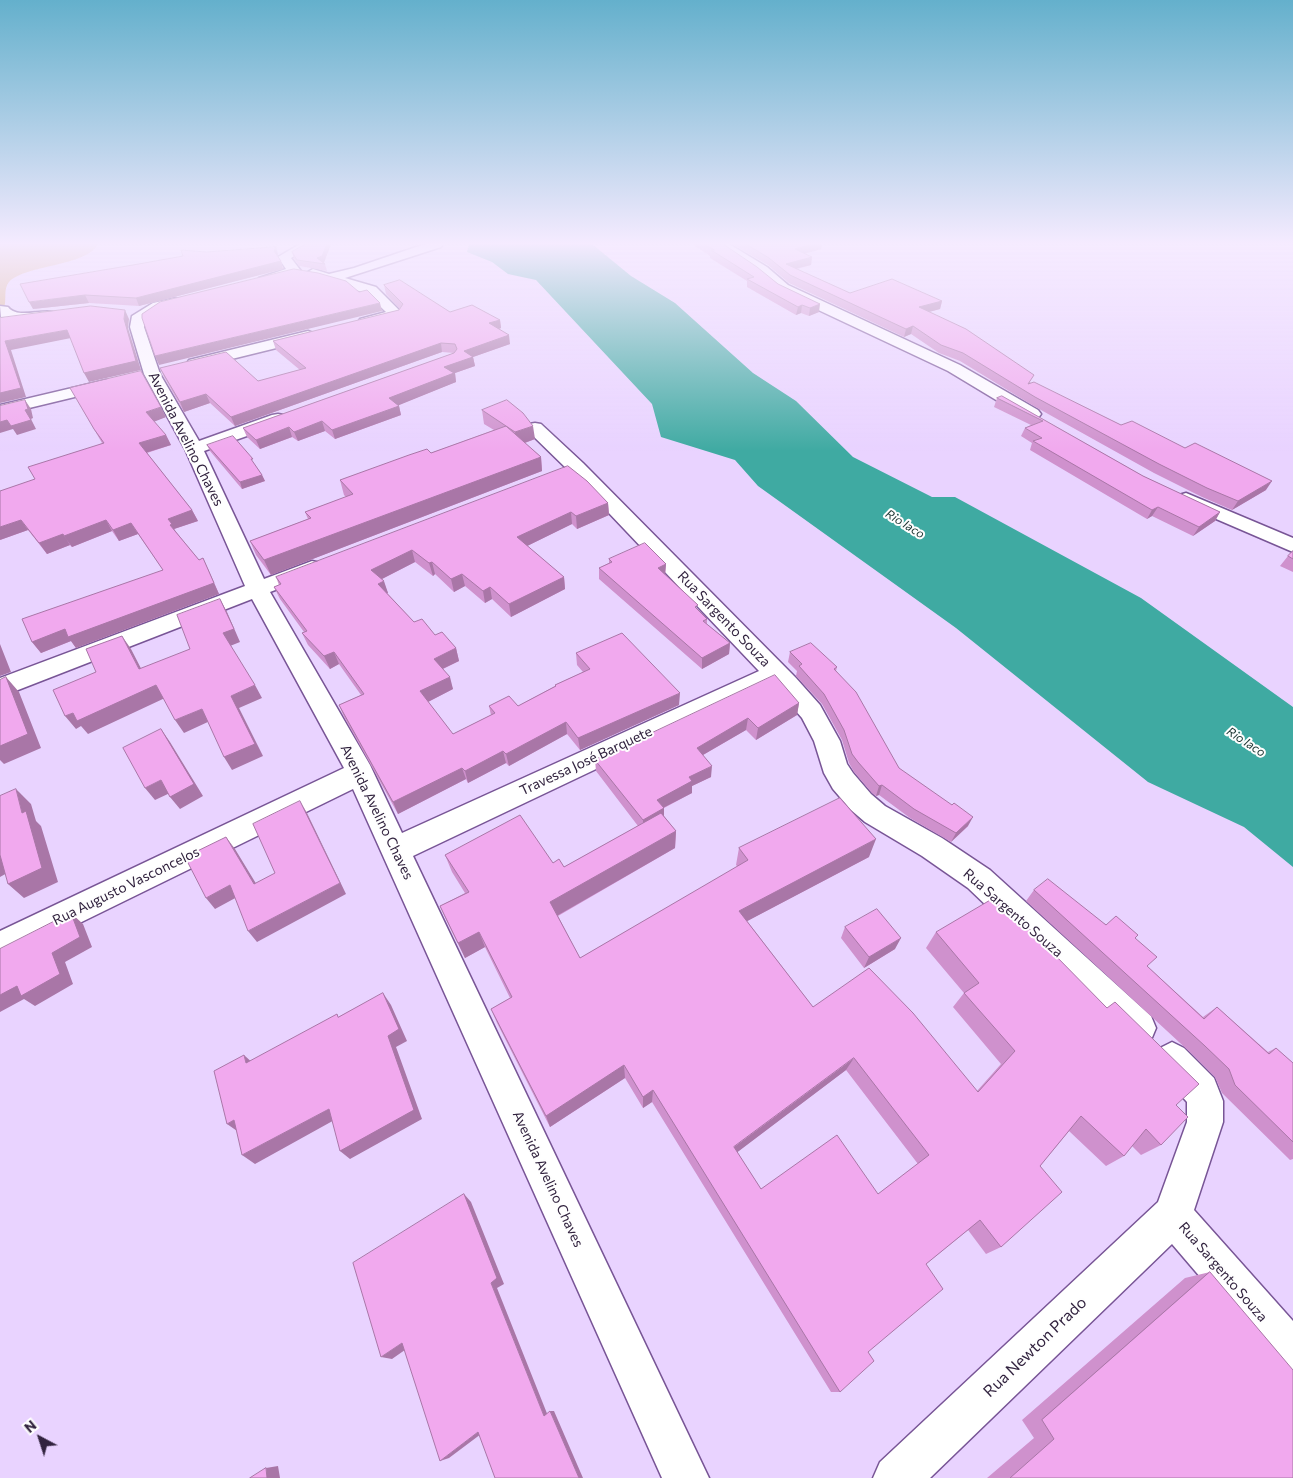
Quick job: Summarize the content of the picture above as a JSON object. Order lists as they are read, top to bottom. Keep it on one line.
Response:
{"streets":{"street":["Avenida Avelino Chaves","Rua Sargento Souza","Travessa José Barquete","Rua Augusto Vasconcelos","Rua Newton Prado"]},"crossings":[["Avenida Avelino Chaves","Travessa José Barquete"],["Avenida Avelino Chaves","Rua Augusto Vasconcelos"],["Rua Sargento Souza","Travessa José Barquete"],["Rua Sargento Souza","Rua Newton Prado"]],"water":["Rio Iaco"],"north":"top left"}
